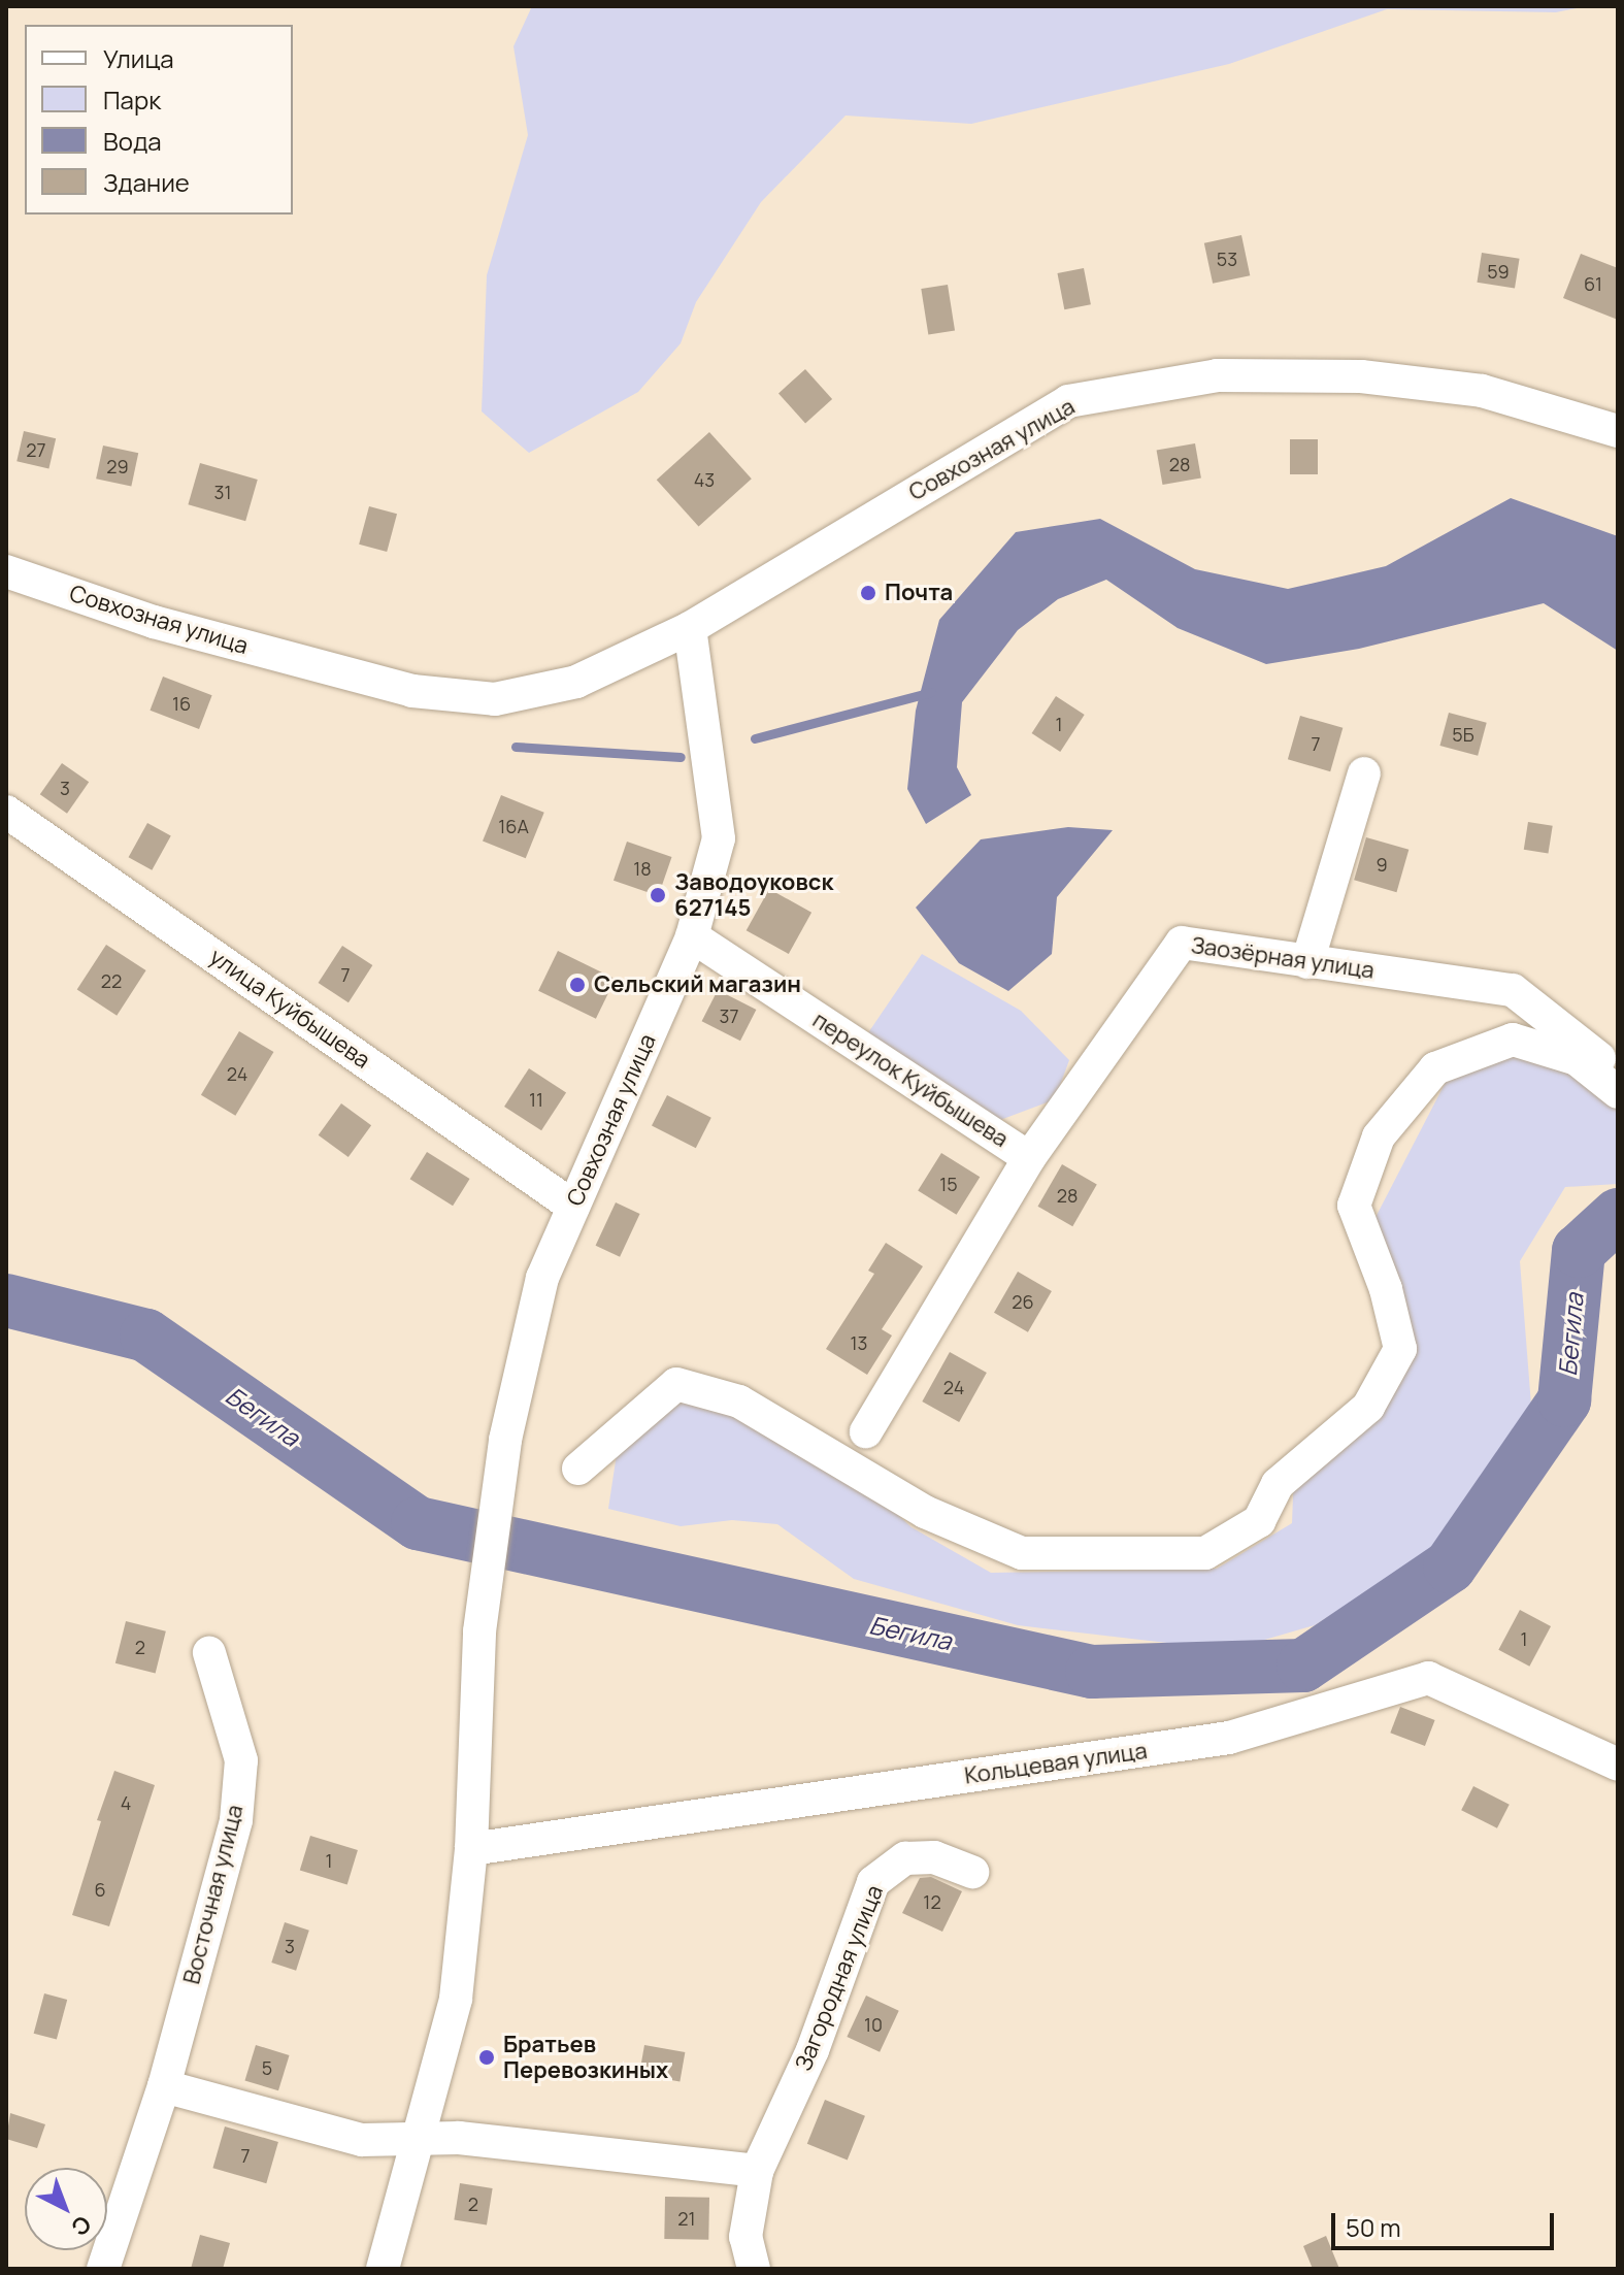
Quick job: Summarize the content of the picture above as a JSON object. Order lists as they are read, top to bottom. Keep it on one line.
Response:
{"streets":{"street":["Совхозная улица","Заозёрная улица","улица Куйбышева","переулок Куйбышева","Кольцевая улица","Восточная улица","Загородная улица"]},"crossings":[["Совхозная улица","улица Куйбышева"],["Совхозная улица","переулок Куйбышева"],["Совхозная улица","Кольцевая улица"],["Заозёрная улица","переулок Куйбышева"]],"water":["Бегила"],"places":["Почта","Заводоуковск 627145","Сельский магазин","Братьев Перевозкиных"],"house_numbers":["53","59","61","27","28","29","43","31","16","1","5Б","7","3","16А","9","18","7","22","37","24","11","15","28","26","13","24","1","2","4","1","6","12","3","10","5","7","2","21"],"legend":["Улица","Парк","Вода","Здание"],"scale_bar":"50 m","north":"bottom right"}
